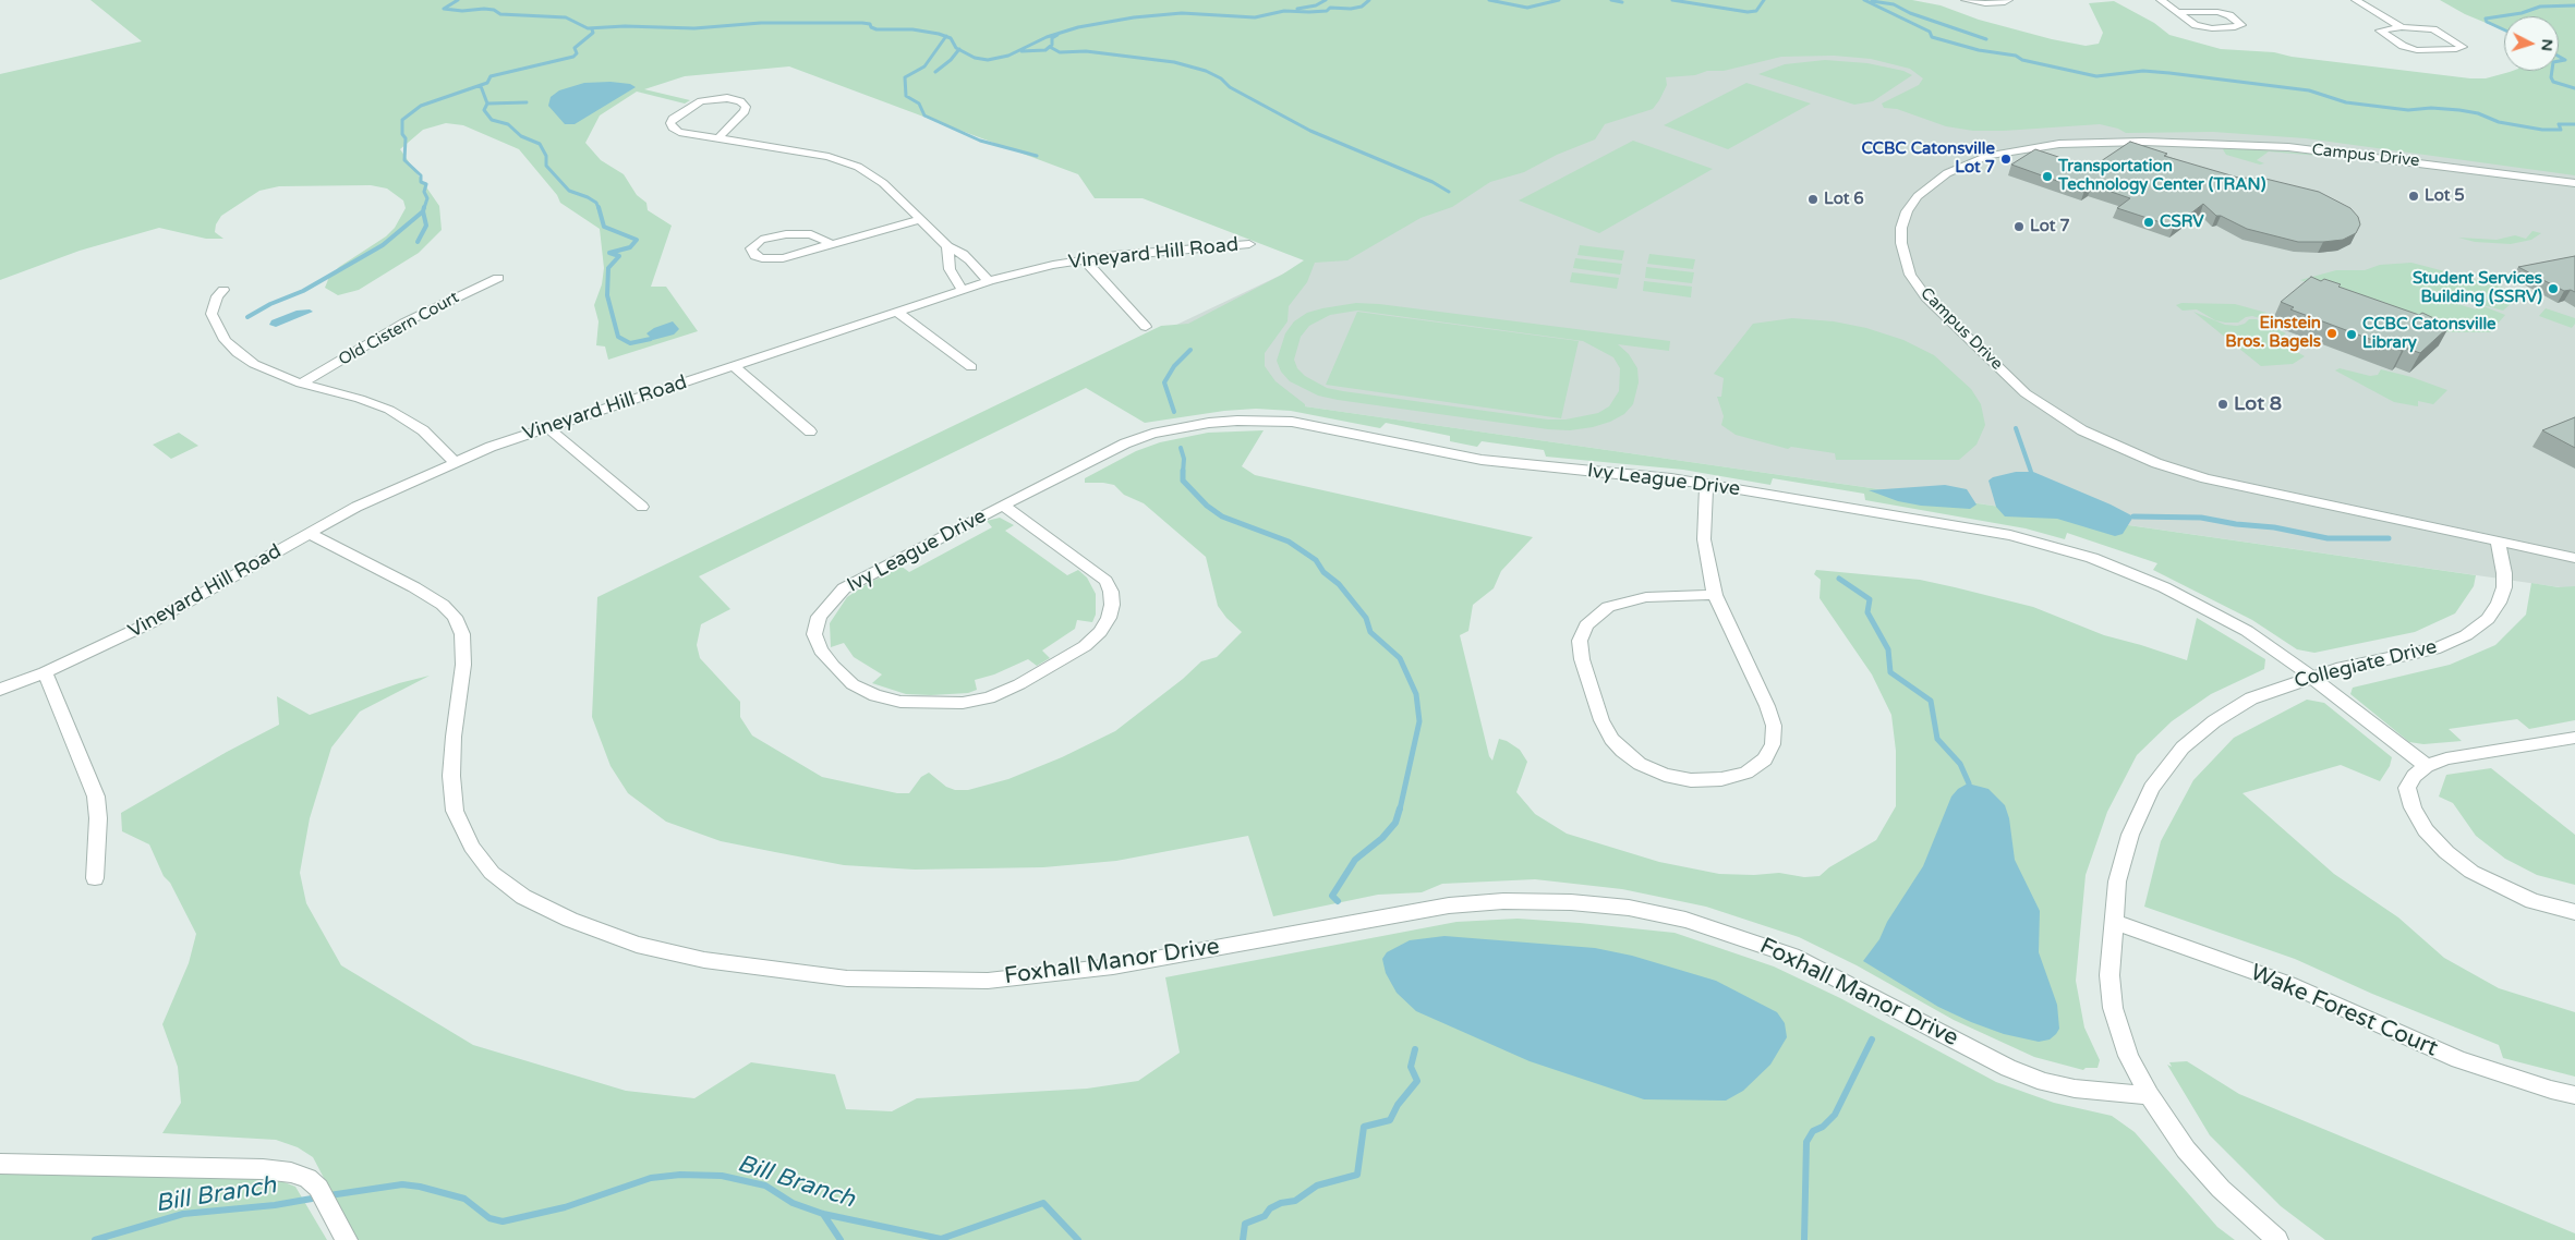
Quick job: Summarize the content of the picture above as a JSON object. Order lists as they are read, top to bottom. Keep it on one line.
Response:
{"streets":{"street":["Campus Drive","Vineyard Hill Road","Old Cistern Court","Ivy League Drive","Collegiate Drive","Foxhall Manor Drive","Wake Forest Court"]},"crossings":[["Campus Drive","Collegiate Drive"],["Vineyard Hill Road","Foxhall Manor Drive"],["Ivy League Drive","Collegiate Drive"],["Collegiate Drive","Foxhall Manor Drive"],["Collegiate Drive","Wake Forest Court"]],"water":["Bill Branch"],"places":["CCBC Catonsville Lot 7","Transportation Technology Center (TRAN)","Lot 5","Lot 6","CSRV","Lot 7","Student Services Building (SSRV)","Einstein Bros. Bagels","CCBC Catonsville Library","Lot 8"],"north":"right"}
